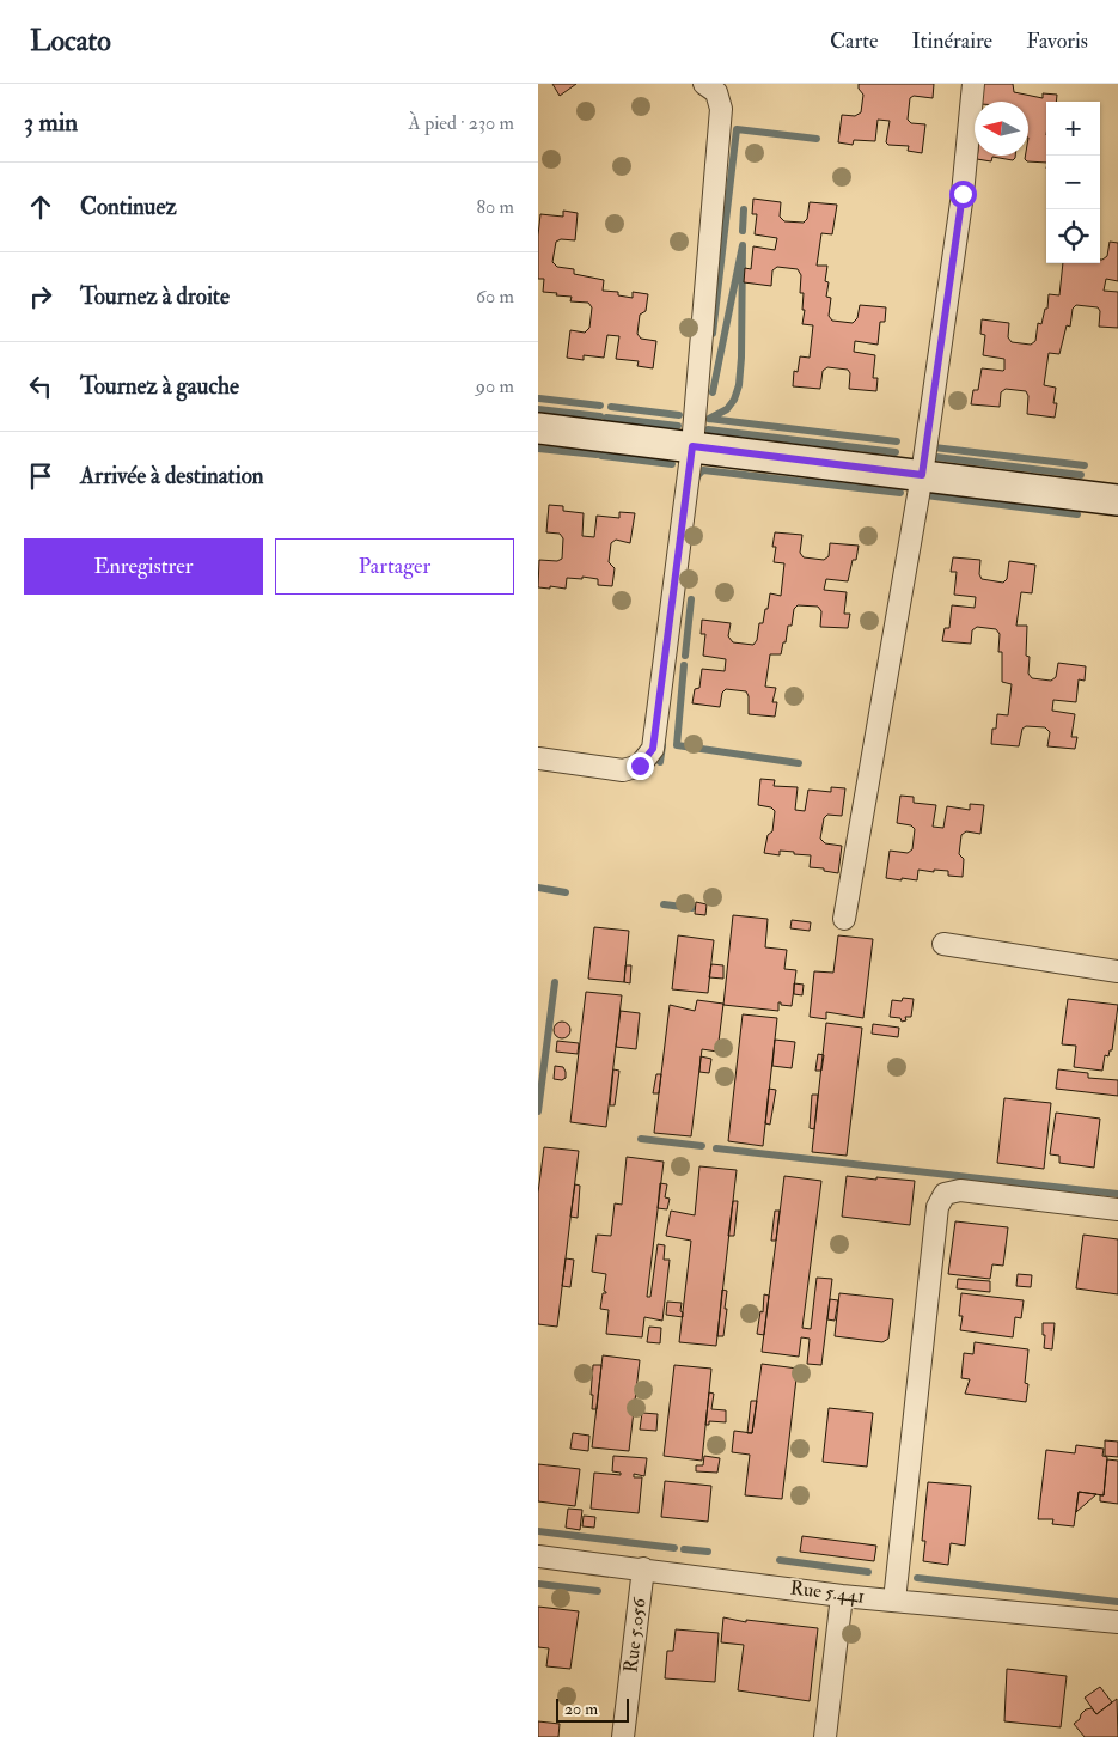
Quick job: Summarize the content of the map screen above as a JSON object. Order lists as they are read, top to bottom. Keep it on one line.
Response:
{"streets":{"street":["Rue 5.441","Rue 5.056"]},"crossings":[["Rue 5.441","Rue 5.056"]],"scale_bar":"20 m","north":"left","page":{"header":"Locato","nav":["Carte","Itinéraire","Favoris"],"heading":["3 min","À pied · 230 m"],"map_buttons":["+","−"],"list":[["Continuez","80 m"],["Tournez à droite","60 m"],["Tournez à gauche","90 m"],"Arrivée à destination"],"buttons":["Enregistrer","Partager"],"scale":"20 m"}}
